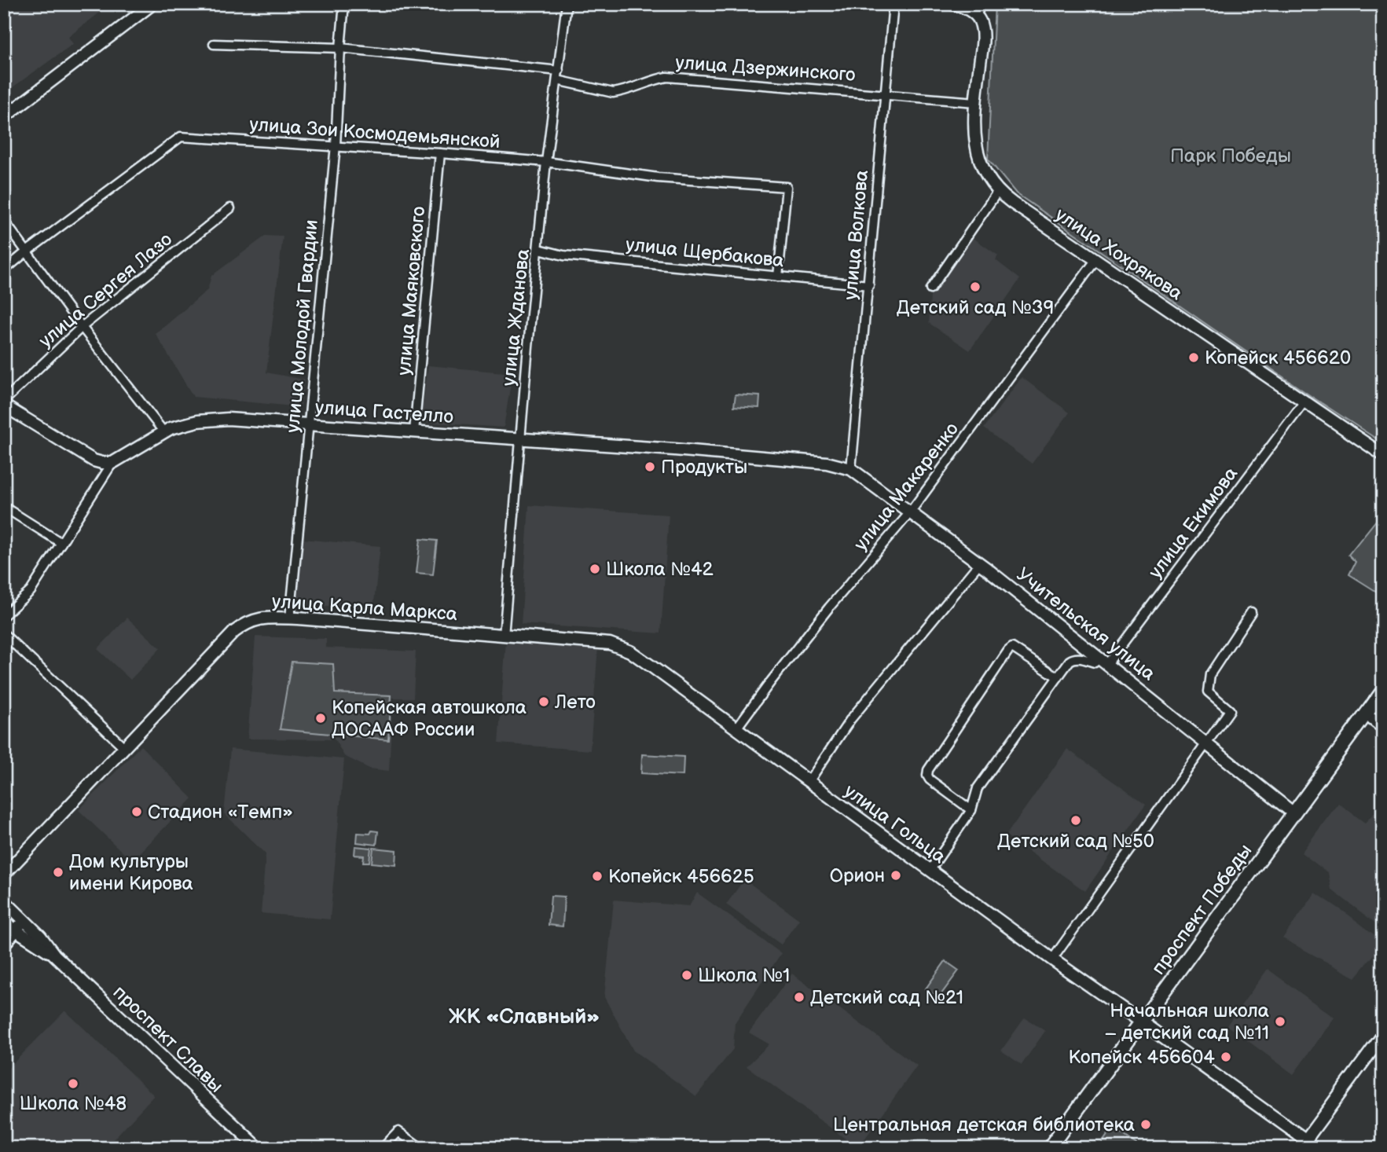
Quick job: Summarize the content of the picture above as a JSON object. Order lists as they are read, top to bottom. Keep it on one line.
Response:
{"streets":{"main road":["проспект Победы"],"street":["улица Дзержинского","улица Зои Космодемьянской","улица Волкова","улица Щербакова","улица Хохрякова","улица Сергея Лазо","улица Маяковского","улица Жданова","улица Молодой Гвардии","улица Гастелло","улица Макаренко","улица Екимова","улица Карла Маркса","Учительская улица","улица Гольца","проспект Славы"]},"crossings":[["улица Дзержинского","улица Волкова"],["улица Дзержинского","улица Хохрякова"],["улица Дзержинского","улица Жданова"],["улица Зои Космодемьянской","улица Щербакова"],["улица Зои Космодемьянской","улица Маяковского"],["улица Зои Космодемьянской","улица Жданова"],["улица Зои Космодемьянской","улица Молодой Гвардии"],["улица Волкова","улица Щербакова"],["улица Волкова","улица Гастелло"],["улица Волкова","Учительская улица"],["улица Щербакова","улица Жданова"],["улица Хохрякова","улица Макаренко"],["улица Хохрякова","улица Екимова"],["улица Маяковского","улица Гастелло"],["улица Жданова","улица Гастелло"],["улица Жданова","улица Карла Маркса"],["улица Молодой Гвардии","улица Гастелло"],["улица Молодой Гвардии","улица Карла Маркса"],["улица Гастелло","Учительская улица"],["улица Макаренко","Учительская улица"],["улица Макаренко","улица Гольца"],["улица Екимова","Учительская улица"],["улица Карла Маркса","улица Гольца"],["Учительская улица","проспект Победы"],["улица Гольца","проспект Победы"]],"districts":["ЖК «Славный»"],"parks":["Парк Победы"],"places":["Детский сад №39","Копейск 456620","Продукты","Школа №42","Лето","Копейская автошкола ДОСААФ России","Стадион «Темп»","Детский сад №50","Дом культуры имени Кирова","Орион","Копейск 456625","Школа №1","Детский сад №21","Начальная школа – детский сад №11","Копейск 456604","Школа №48","Центральная детская библиотека"]}
